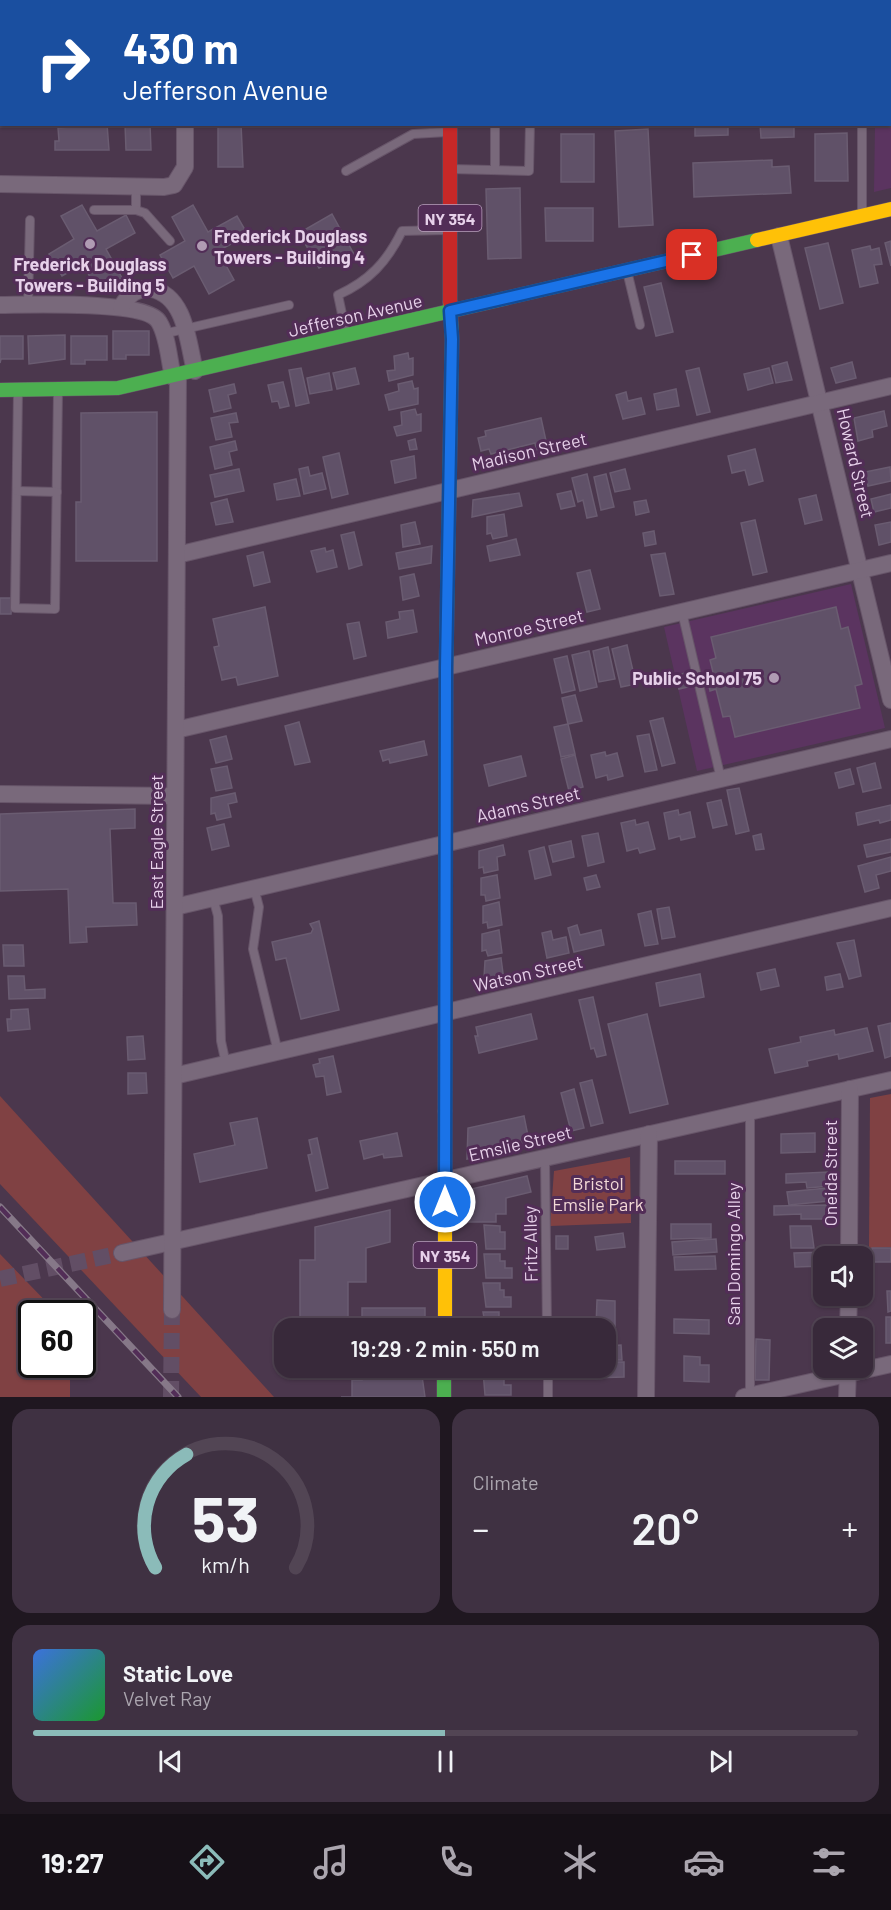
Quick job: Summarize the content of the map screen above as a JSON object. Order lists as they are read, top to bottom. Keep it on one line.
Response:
{"streets":{"main road":["NY 354","Jefferson Avenue"],"street":["Madison Street","Howard Street","Monroe Street","Adams Street","East Eagle Street","Watson Street","Emslie Street","Oneida Street"],"lane":["Fritz Alley","San Domingo Alley"]},"crossings":[["NY 354","Jefferson Avenue"],["NY 354","Madison Street"],["NY 354","Monroe Street"],["NY 354","Adams Street"],["NY 354","Watson Street"],["NY 354","Emslie Street"],["Jefferson Avenue","Howard Street"],["Jefferson Avenue","East Eagle Street"],["Madison Street","Howard Street"],["Madison Street","East Eagle Street"],["Howard Street","Monroe Street"],["Monroe Street","East Eagle Street"],["Adams Street","East Eagle Street"],["East Eagle Street","Watson Street"],["East Eagle Street","Emslie Street"],["Emslie Street","Oneida Street"],["Emslie Street","Fritz Alley"],["Emslie Street","San Domingo Alley"]],"parks":["Bristol Emslie Park"],"places":["Frederick Douglass Towers - Building 5","Frederick Douglass Towers - Building 4","Public School 75"],"page":{"turn":["430 m","Jefferson Avenue"],"limit":"60","trip":"19:29 · 2 min · 550 m","tile":"Climate","heat":["−","20°","+"],"song":["Static Love","Velvet Ray"],"tabs":"19:27","gauge":["53","km/h"]}}
